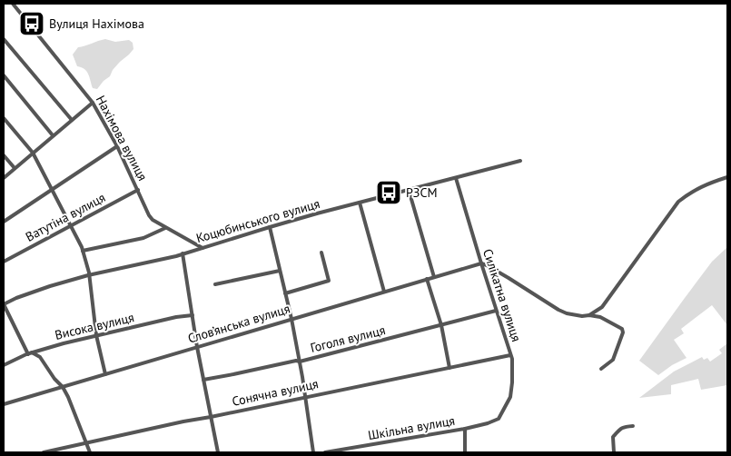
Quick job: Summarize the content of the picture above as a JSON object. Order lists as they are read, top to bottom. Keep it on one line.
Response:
{"streets":{"street":["Нахімова вулиця","Ватутіна вулиця","Коцюбинського вулиця","Силікатна вулиця","Слов’янська вулиця","Висока вулиця","Гоголя вулиця","Сонячна вулиця","Шкільна вулиця"]},"crossings":[["Нахімова вулиця","Ватутіна вулиця"],["Нахімова вулиця","Коцюбинського вулиця"],["Коцюбинського вулиця","Силікатна вулиця"],["Силікатна вулиця","Слов’янська вулиця"],["Силікатна вулиця","Гоголя вулиця"],["Силікатна вулиця","Сонячна вулиця"],["Силікатна вулиця","Шкільна вулиця"]],"places":{"bus stop":["Вулиця Нахімова","РЗСМ"]}}
